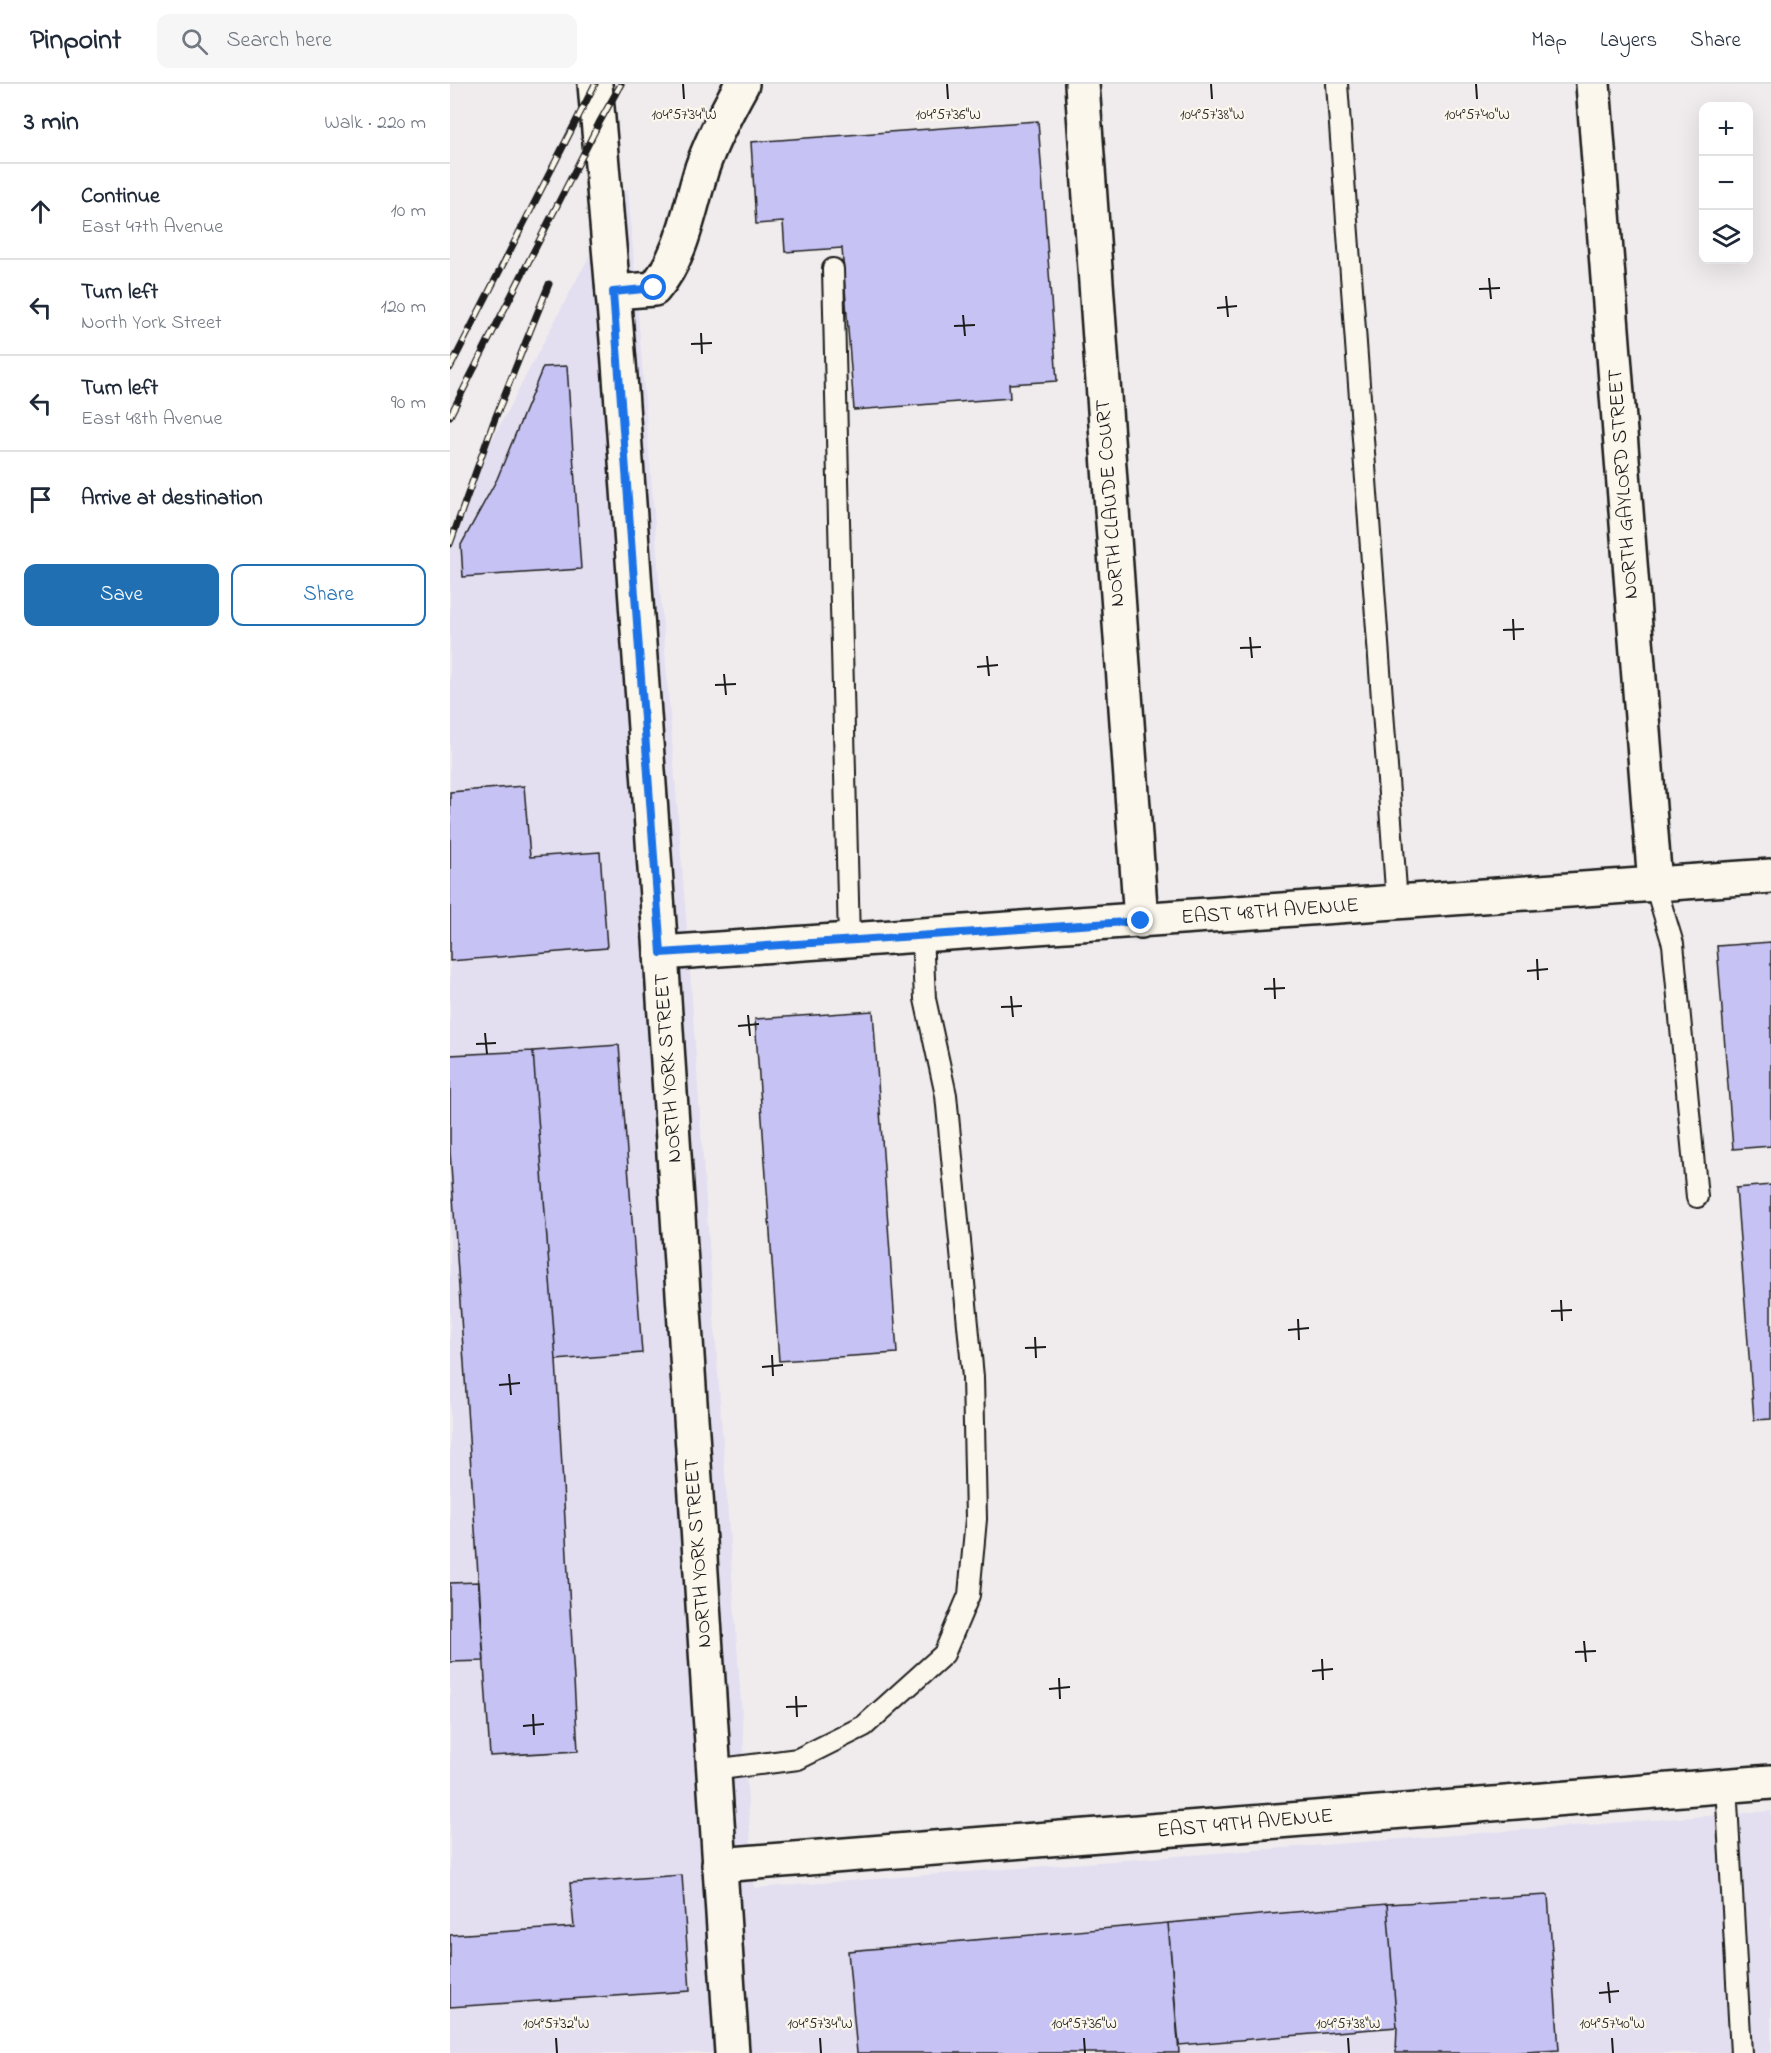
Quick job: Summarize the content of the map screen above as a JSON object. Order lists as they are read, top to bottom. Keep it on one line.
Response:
{"streets":{"street":["NORTH GAYLORD STREET","NORTH CLAUDE COURT","EAST 48TH AVENUE","NORTH YORK STREET","EAST 49TH AVENUE"]},"crossings":[["NORTH GAYLORD STREET","EAST 48TH AVENUE"],["NORTH CLAUDE COURT","EAST 48TH AVENUE"],["EAST 48TH AVENUE","NORTH YORK STREET"],["NORTH YORK STREET","EAST 49TH AVENUE"]],"page":{"header":"Pinpoint","search":"Search here","nav":["Map","Layers","Share"],"heading":["3 min","Walk · 220 m"],"map_buttons":["+","−"],"list":[["Continue","East 47th Avenue","10 m"],["Turn left","North York Street","120 m"],["Turn left","East 48th Avenue","90 m"],"Arrive at destination"],"buttons":["Save","Share"]},"coordinates":["104°57'34\"W","104°57'36\"W","104°57'38\"W","104°57'40\"W","104°57'32\"W"]}
